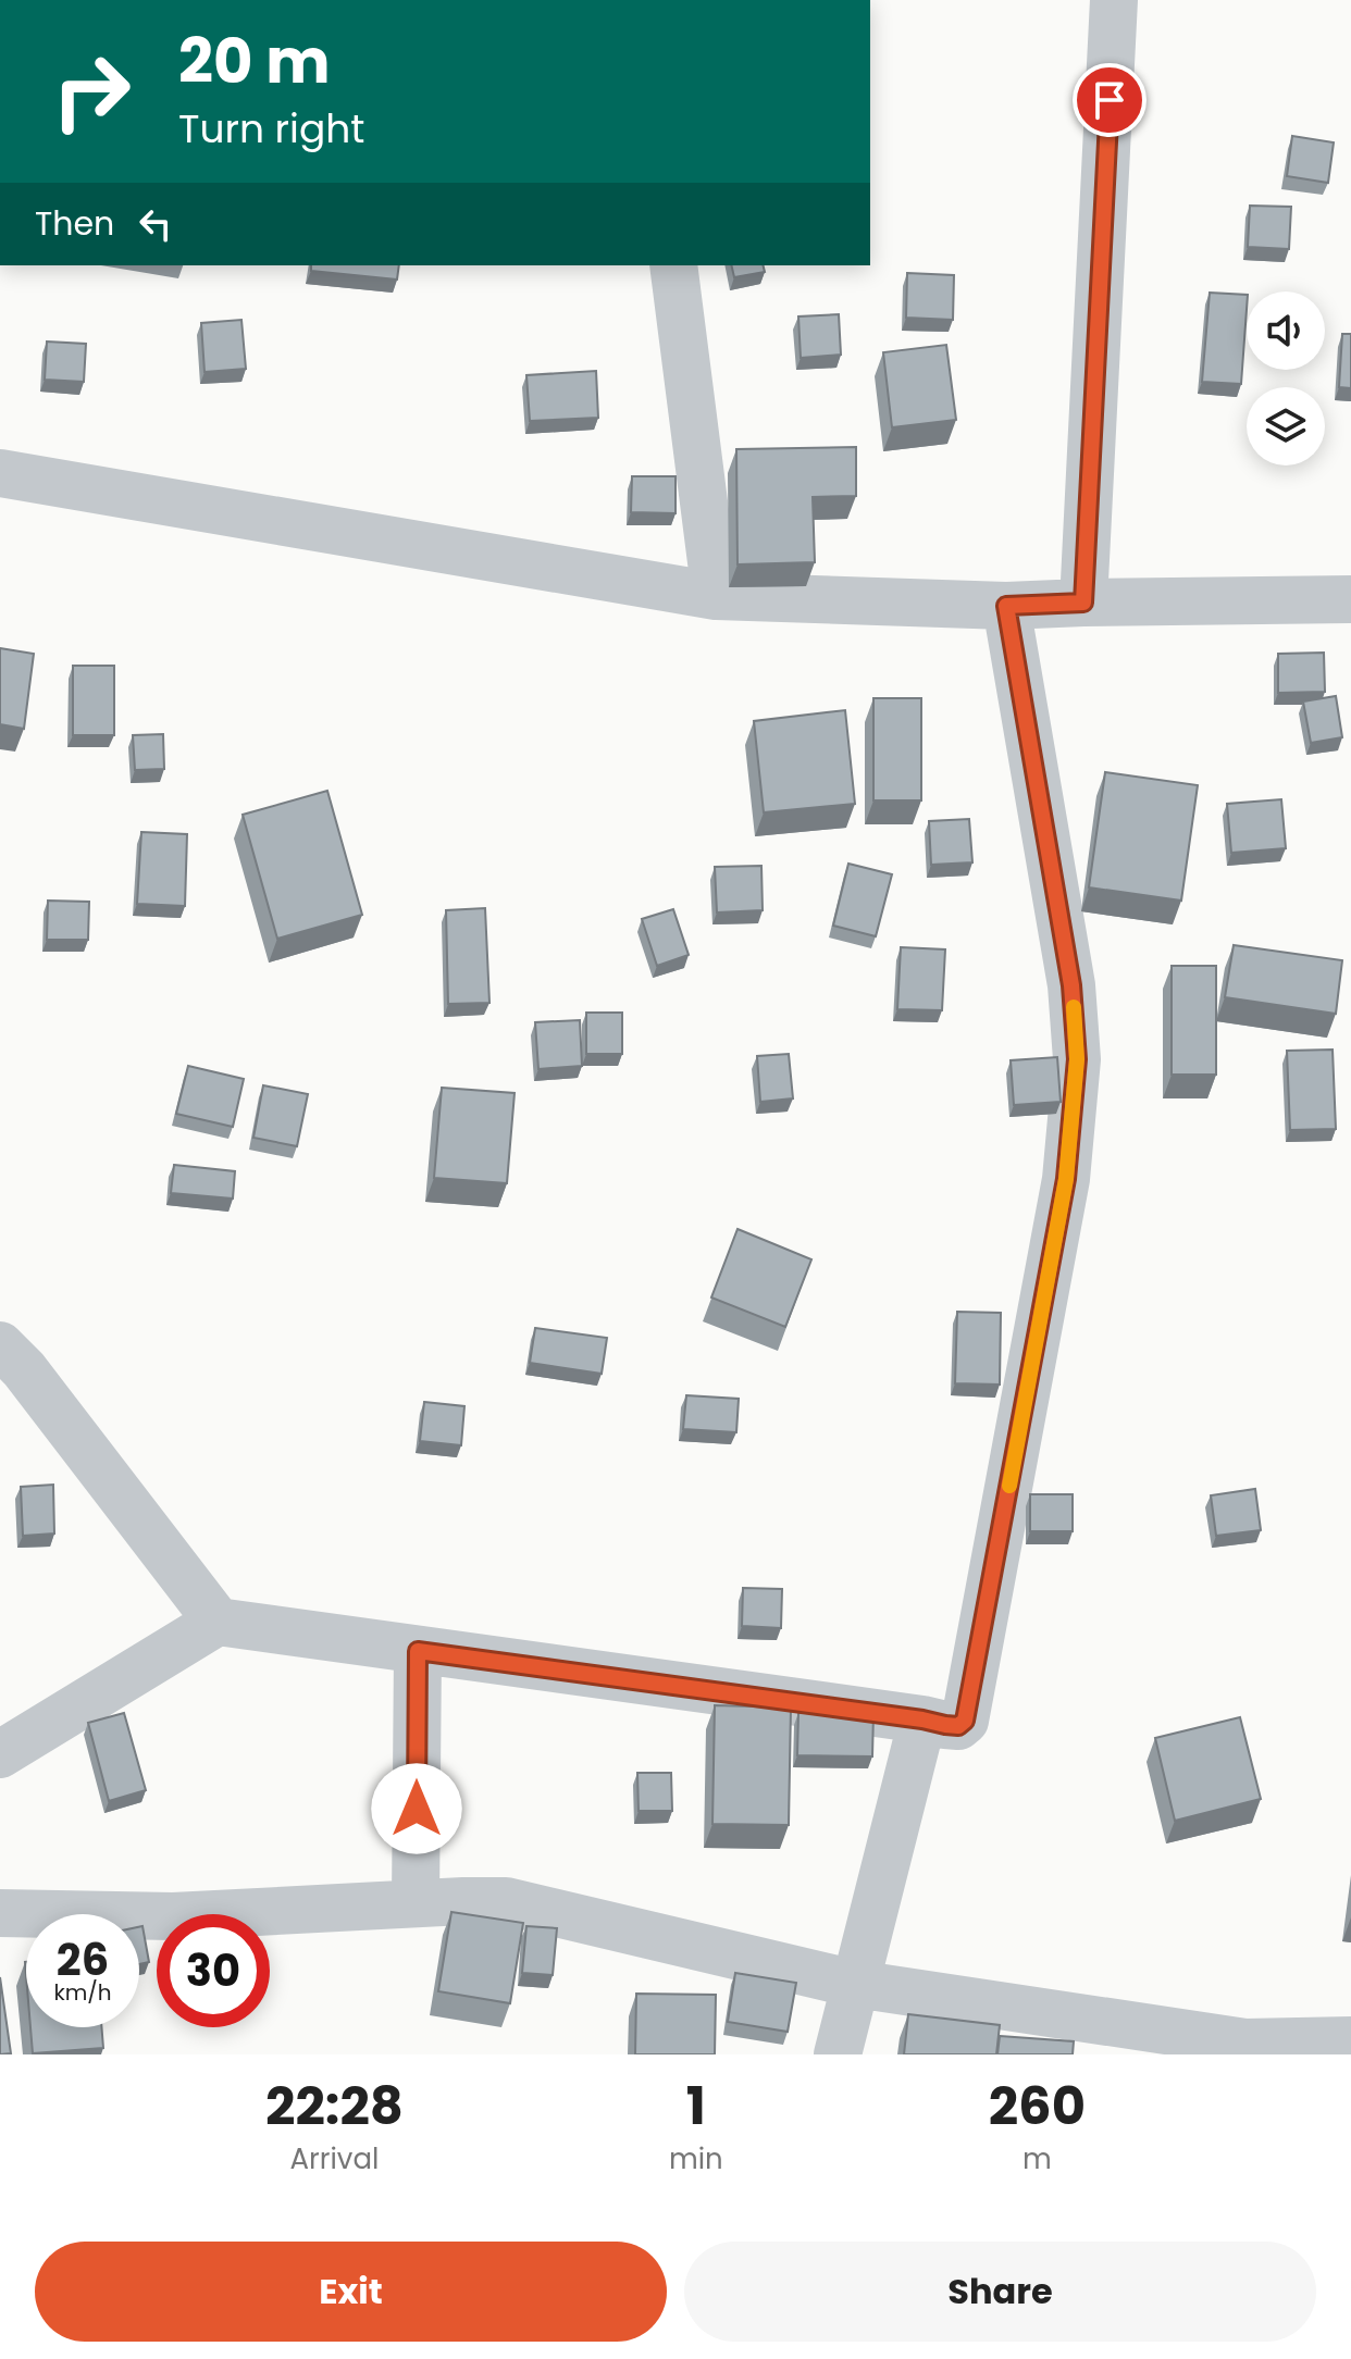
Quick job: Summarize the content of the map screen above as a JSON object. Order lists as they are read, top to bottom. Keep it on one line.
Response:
{"page":{"turn":["20 m","Turn right"],"then":"Then","speed":"26 km/h","limit":"30","eta":["22:28","Arrival","1","min","260","m"],"buttons":["Exit","Share"]}}
